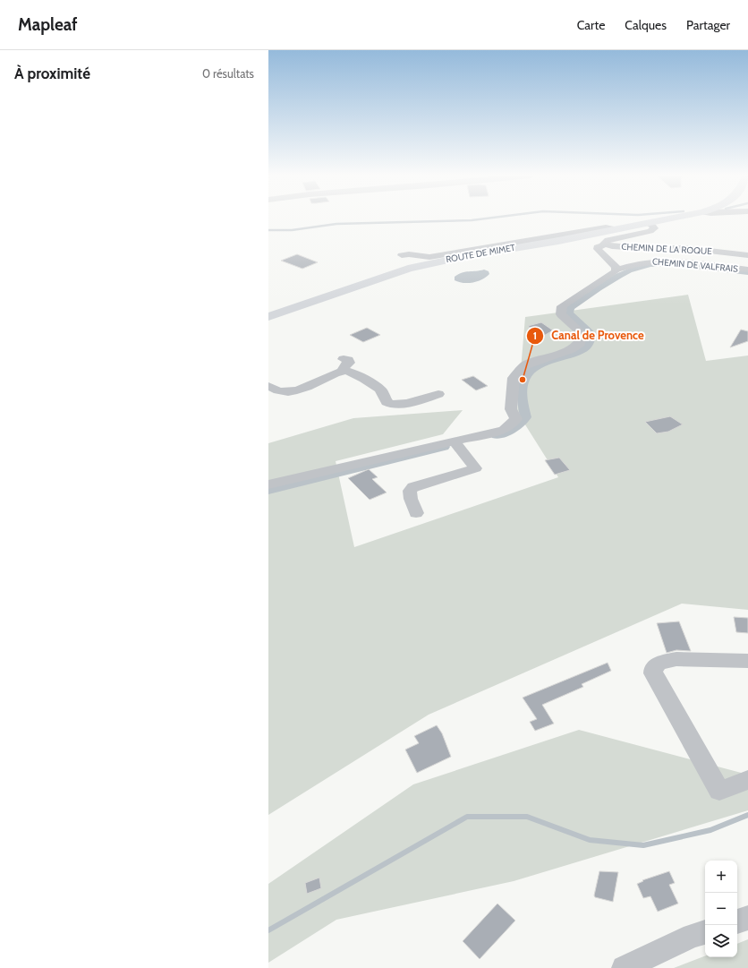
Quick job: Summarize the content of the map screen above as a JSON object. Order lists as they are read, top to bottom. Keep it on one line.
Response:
{"streets":{"main road":["ROUTE DE MIMET"],"street":["CHEMIN DE LA ROQUE","CHEMIN DE VALFRAIS"]},"crossings":[["CHEMIN DE LA ROQUE","ROUTE DE MIMET"]],"places":["Canal de Provence"],"page":{"header":"Mapleaf","nav":["Carte","Calques","Partager"],"heading":["À proximité","0 résultats"],"map_buttons":["+","−"]}}
